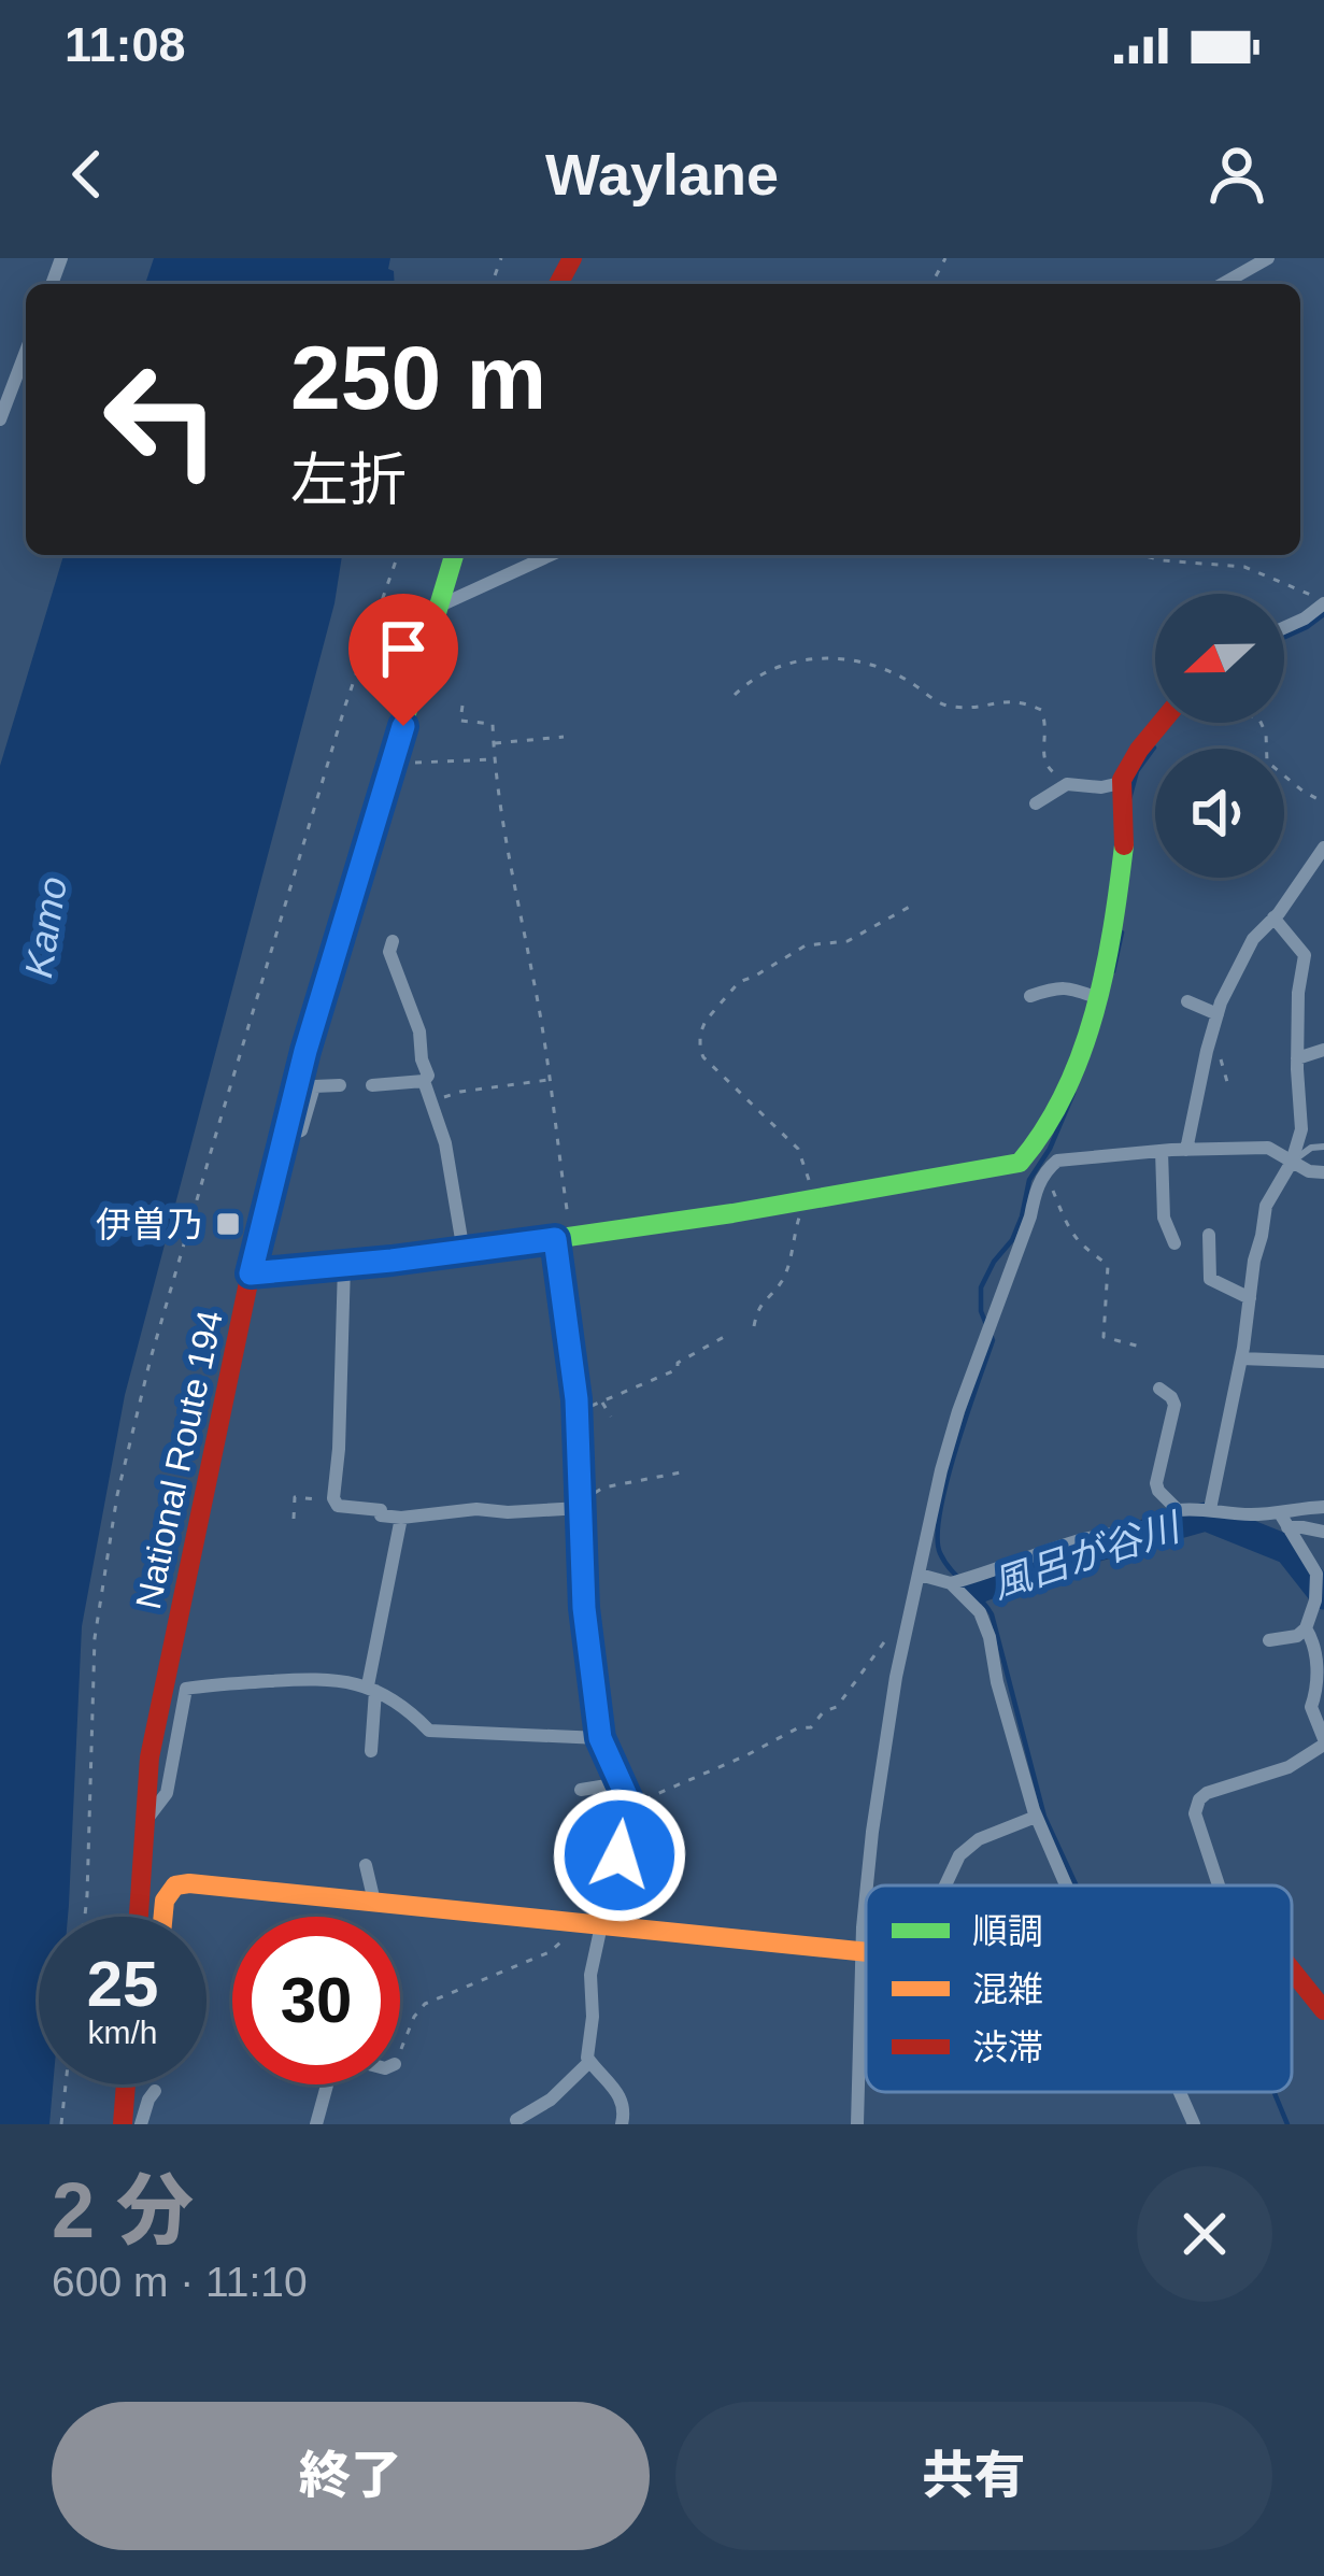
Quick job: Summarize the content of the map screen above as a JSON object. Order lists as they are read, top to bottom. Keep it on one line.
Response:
{"streets":{"main road":["National Route 194"]},"water":["Kamo","風呂が谷川"],"places":{"transit":["伊曽乃"]},"legend":["順調","混雑","渋滞"],"north":"left","page":{"status":"11:08","header":"Waylane","turn":["250 m","左折"],"speed":"25 km/h","limit":"30","heading":["2 分","600 m · 11:10"],"buttons":["終了","共有"]}}
